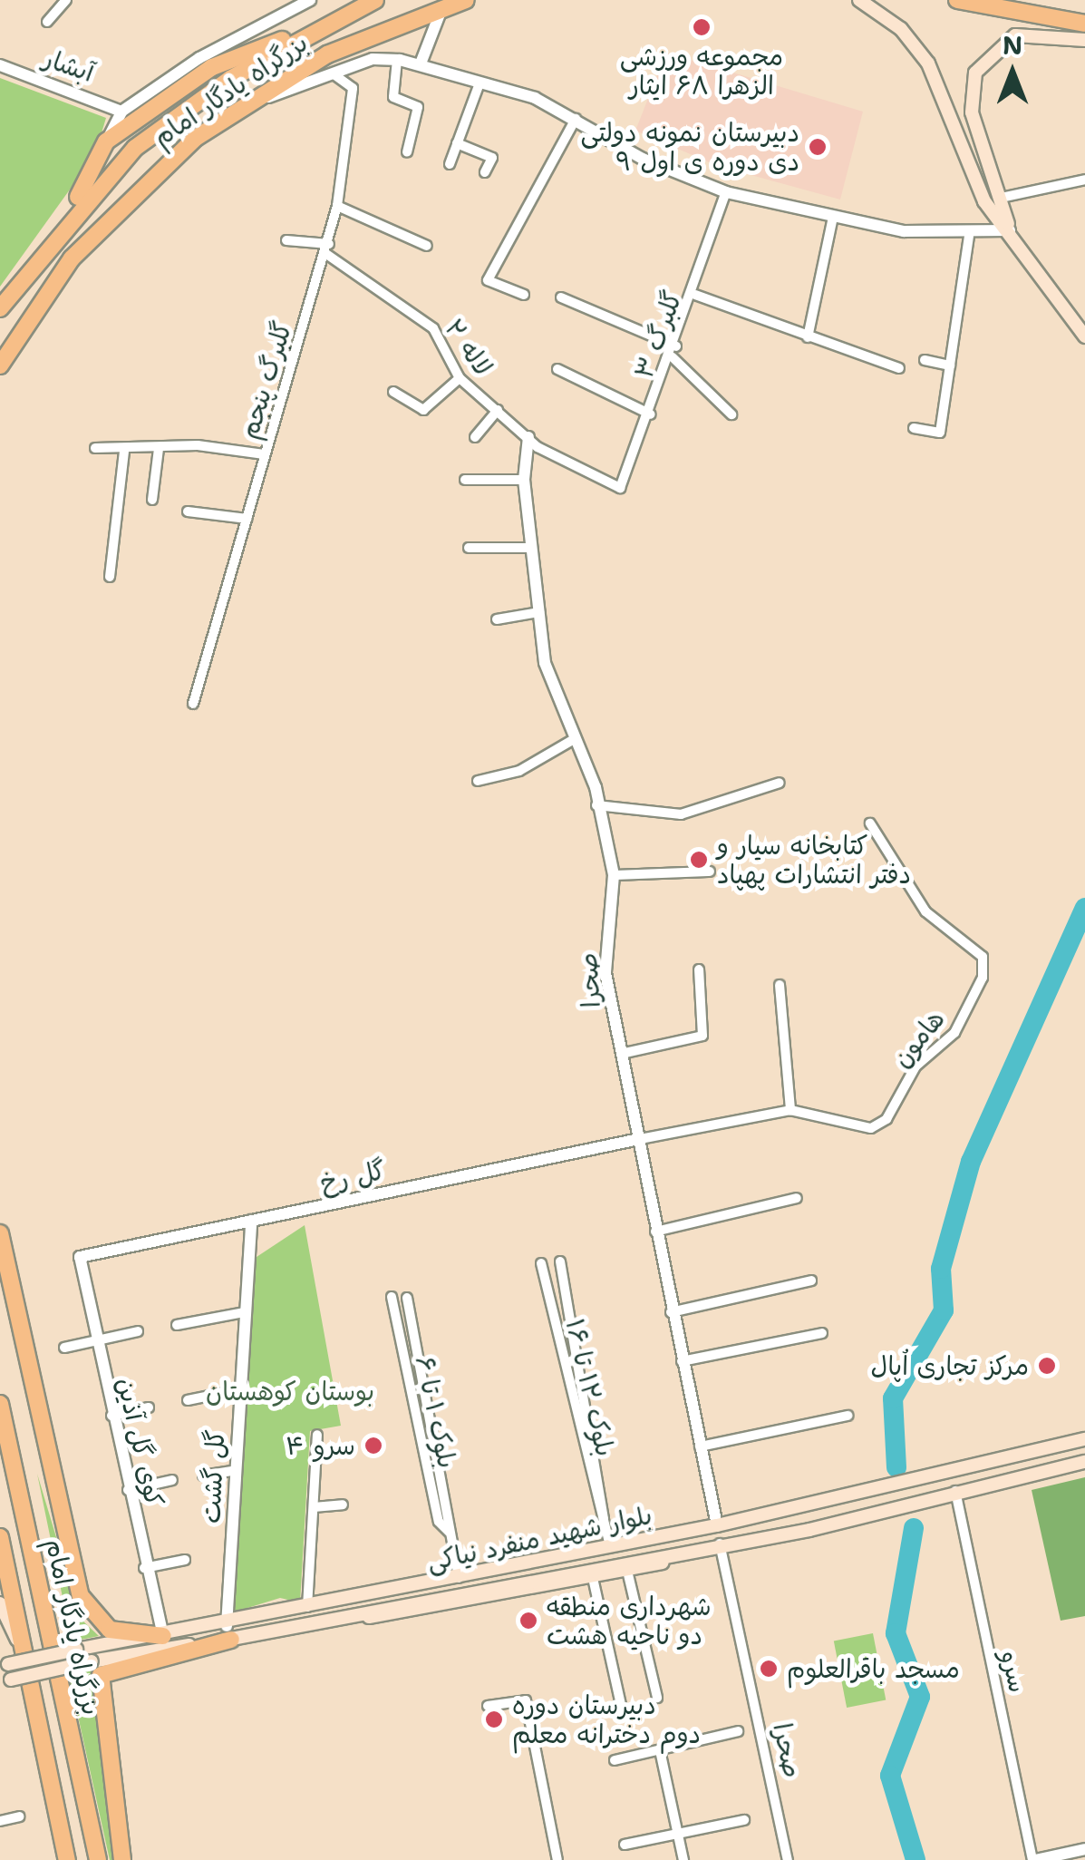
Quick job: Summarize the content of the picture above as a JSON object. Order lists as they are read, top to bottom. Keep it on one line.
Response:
{"streets":{"highway":["بزرگراه یادگار امام"],"main road":["بلوار شهید منفرد نیاکی"],"street":["آبشار","گلبرگ ۳","لاله ۲","گلبرگ پنجم","صحرا","هامون","گل رخ","بلوک ۱۲ تا ۱۶","بلوک ۱ تا ۶","کوی گل آذین","گل گشت","سرو"]},"crossings":[["گلبرگ ۳","لاله ۲"],["لاله ۲","گلبرگ پنجم"],["لاله ۲","صحرا"],["صحرا","هامون"],["صحرا","گل رخ"],["صحرا","بلوار شهید منفرد نیاکی"],["هامون","گل رخ"],["گل رخ","کوی گل آذین"],["گل رخ","گل گشت"],["کوی گل آذین","بلوار شهید منفرد نیاکی"],["گل گشت","بلوار شهید منفرد نیاکی"],["بلوار شهید منفرد نیاکی","سرو"]],"parks":["بوستان کوهستان"],"places":["مجموعه ورزشی الزهرا ۶۸ ایثار","دبیرستان نمونه دولتی ۹ دی دوره ی اول","کتابخانه سیار و دفتر انتشارات پهپاد","مرکز تجاری اُپال","سرو ۴","شهرداری منطقه دو ناحیه هشت","مسجد باقرالعلوم","دبیرستان دوره دوم دخترانه معلم"],"north":"top"}
